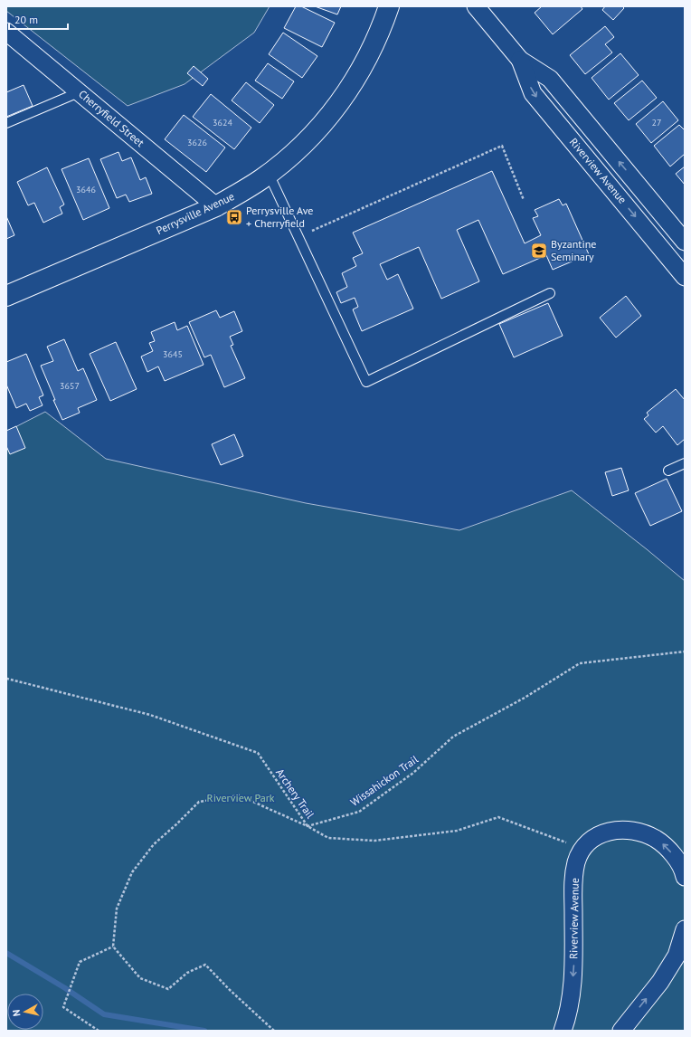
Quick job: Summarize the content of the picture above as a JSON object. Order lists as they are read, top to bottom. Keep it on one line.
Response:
{"streets":{"main road":["Perrysville Avenue"],"street":["Cherryfield Street","Riverview Avenue"],"path":["Wissahickon Trail","Archery Trail"]},"crossings":[["Cherryfield Street","Perrysville Avenue"],["Wissahickon Trail","Archery Trail"]],"parks":["Riverview Park"],"places":{"bus stop":["Perrysville Ave + Cherryfield"],"school or university":["Byzantine Seminary"]},"house_numbers":["3624","27","3626","3646","3645","3657"],"scale_bar":"20 m","north":"left"}
